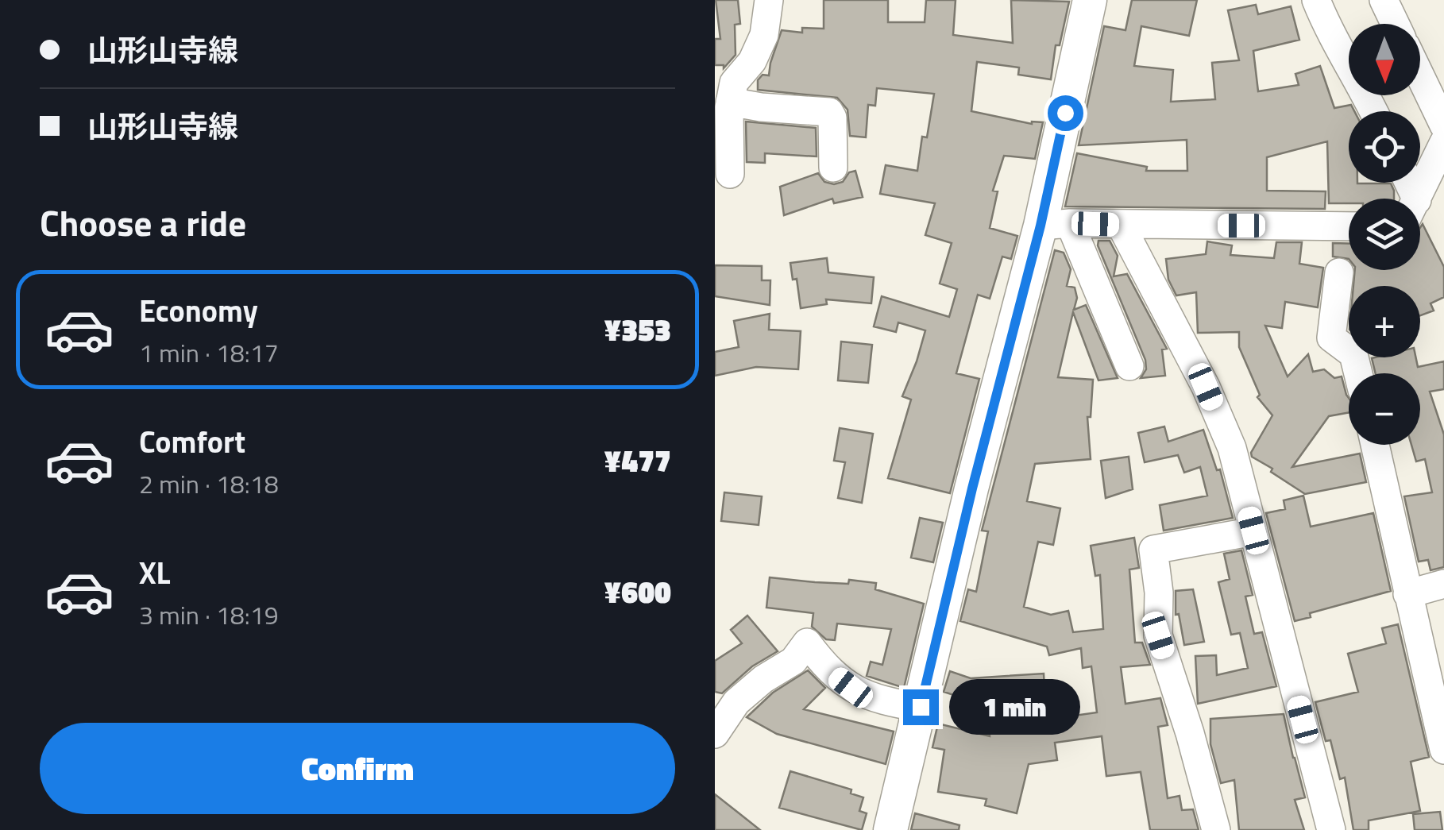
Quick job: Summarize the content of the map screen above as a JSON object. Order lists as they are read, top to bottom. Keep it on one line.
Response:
{"north":"bottom","page":{"banner":["山形山寺線","山形山寺線"],"map_buttons":["+","−"],"heading":"Choose a ride","list":[{"name":"Economy","note":"1 min · 18:17","value":"¥353"},{"name":"Comfort","note":"2 min · 18:18","value":"¥477"},{"name":"XL","note":"3 min · 18:19","value":"¥600"}],"bubble":"1 min","buttons":"Confirm"}}
